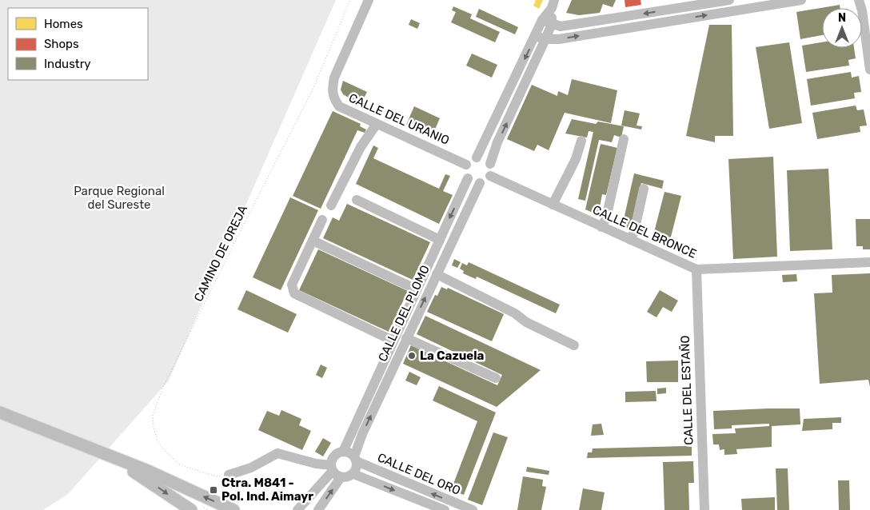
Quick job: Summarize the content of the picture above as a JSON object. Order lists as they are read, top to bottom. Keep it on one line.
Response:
{"streets":{"street":["CALLE DEL URANIO","CALLE DEL BRONCE","CALLE DEL PLOMO","CALLE DEL ESTAÑO","CALLE DEL ORO"],"path":["CAMINO DE OREJA"]},"crossings":[["CALLE DEL URANIO","CALLE DEL BRONCE"],["CALLE DEL URANIO","CALLE DEL PLOMO"],["CALLE DEL BRONCE","CALLE DEL PLOMO"],["CALLE DEL BRONCE","CALLE DEL ESTAÑO"],["CALLE DEL PLOMO","CALLE DEL ORO"]],"parks":["Parque Regional del Sureste"],"places":{"other":["La Cazuela"],"transit":["Ctra. M841 - Pol. Ind. Aimayr"]},"legend":["Homes","Shops","Industry"],"north":"top"}
